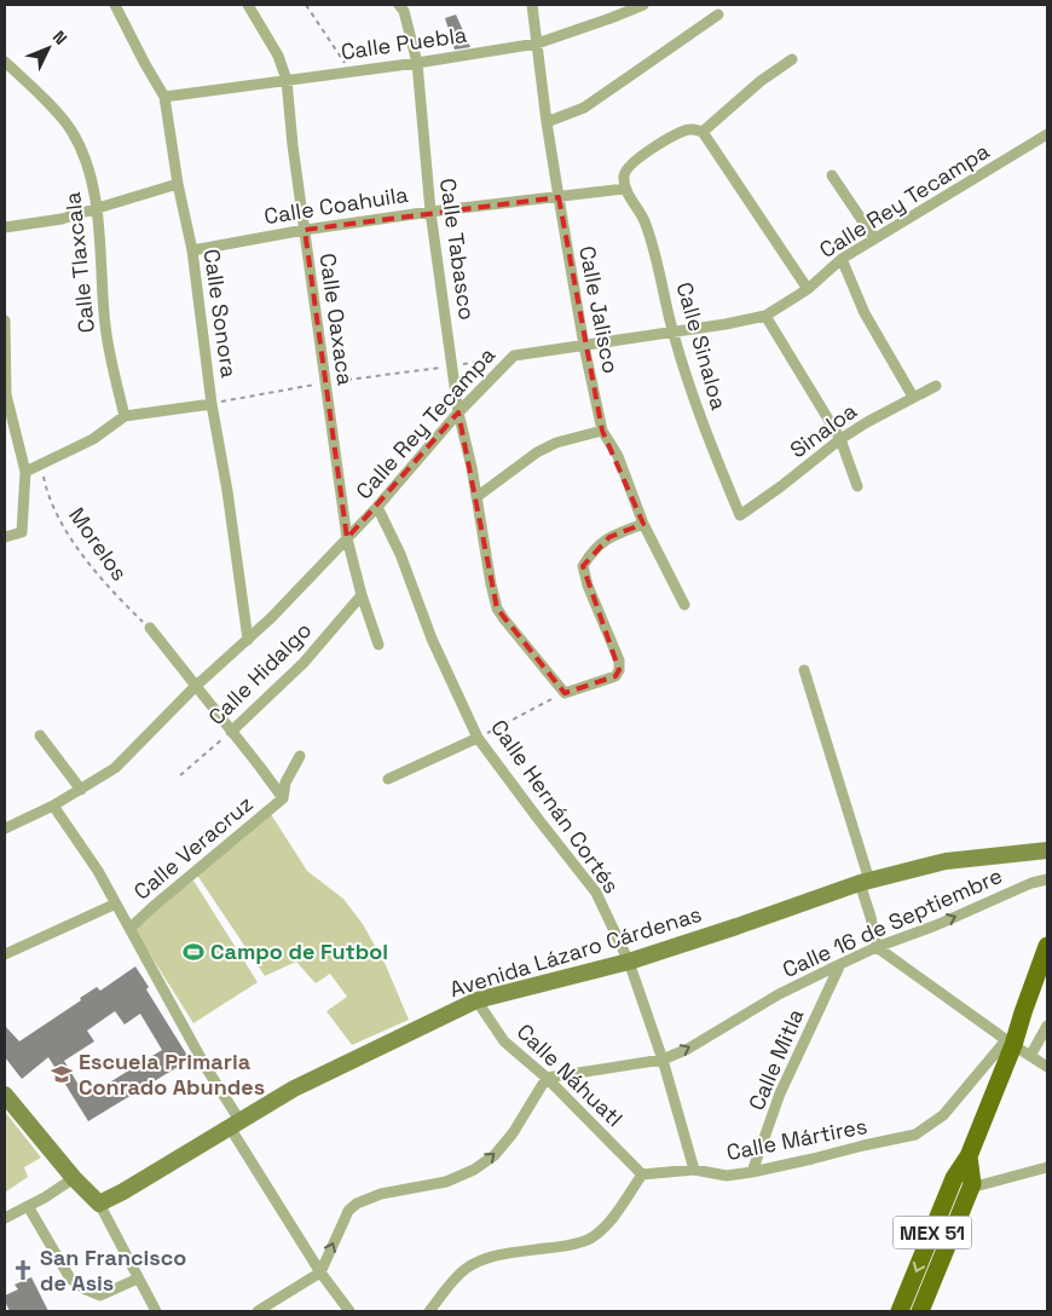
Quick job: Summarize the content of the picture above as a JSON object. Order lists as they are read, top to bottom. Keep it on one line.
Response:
{"streets":{"main road":["Avenida Lázaro Cárdenas","MEX 51"],"street":["Calle Puebla","Calle Rey Tecampa","Calle Coahuila","Calle Tabasco","Calle Tlaxcala","Calle Jalisco","Calle Sonora","Calle Oaxaca","Calle Sinaloa","Sinaloa","Calle Hidalgo","Calle Hernán Cortés","Calle Veracruz","Calle 16 de Septiembre","Calle Mitla","Calle Náhuatl","Calle Mártires"],"path":["Morelos"]},"crossings":[["Calle Puebla","Calle Tabasco"],["Calle Puebla","Calle Jalisco"],["Calle Puebla","Calle Sonora"],["Calle Puebla","Calle Oaxaca"],["Calle Rey Tecampa","Calle Tabasco"],["Calle Rey Tecampa","Calle Jalisco"],["Calle Rey Tecampa","Calle Sonora"],["Calle Rey Tecampa","Calle Oaxaca"],["Calle Rey Tecampa","Calle Sinaloa"],["Calle Rey Tecampa","Calle Hernán Cortés"],["Calle Coahuila","Calle Tabasco"],["Calle Coahuila","Calle Jalisco"],["Calle Coahuila","Calle Sonora"],["Calle Coahuila","Calle Oaxaca"],["Calle Oaxaca","Calle Hidalgo"],["Calle Sinaloa","Sinaloa"],["Calle Hernán Cortés","Calle 16 de Septiembre"],["Calle Hernán Cortés","Avenida Lázaro Cárdenas"],["Calle Hernán Cortés","Calle Mártires"],["Calle 16 de Septiembre","Calle Mitla"],["Calle 16 de Septiembre","Calle Náhuatl"],["Avenida Lázaro Cárdenas","Calle Náhuatl"],["Calle Mitla","Calle Mártires"],["Calle Náhuatl","Calle Mártires"],["Calle Mártires","MEX 51"]],"one_way":["Calle 16 de Septiembre"],"places":{"sports":["Campo de Futbol"],"school or university":["Escuela Primaria Conrado Abundes"],"church":["San Francisco de Asis"]},"north":"top right"}
